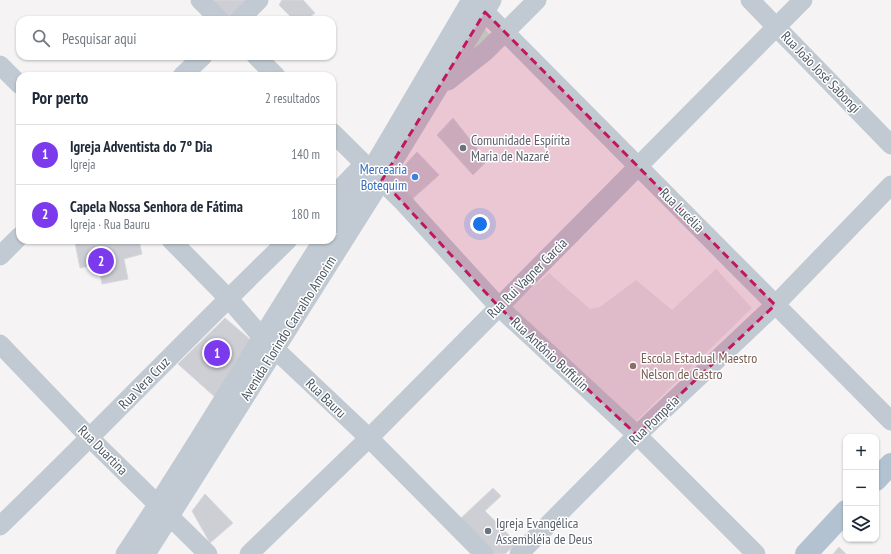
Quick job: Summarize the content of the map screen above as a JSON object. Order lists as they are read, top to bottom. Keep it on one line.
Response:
{"streets":{"street":["Rua João José Sabongi","Rua Lucélia","Rua Rui Vagner Garcia","Avenida Florindo Carvalho Amorim","Rua Antônio Buffulin","Rua Vera Cruz","Rua Bauru","Rua Pompeia","Rua Duartina"]},"crossings":[["Rua João José Sabongi","Rua Rui Vagner Garcia"],["Rua Lucélia","Rua Rui Vagner Garcia"],["Rua Lucélia","Avenida Florindo Carvalho Amorim"],["Rua Lucélia","Rua Pompeia"],["Rua Rui Vagner Garcia","Rua Antônio Buffulin"],["Rua Rui Vagner Garcia","Rua Bauru"],["Avenida Florindo Carvalho Amorim","Rua Antônio Buffulin"],["Avenida Florindo Carvalho Amorim","Rua Bauru"],["Avenida Florindo Carvalho Amorim","Rua Duartina"],["Rua Antônio Buffulin","Rua Pompeia"],["Rua Vera Cruz","Rua Bauru"],["Rua Vera Cruz","Rua Duartina"]],"places":["Comunidade Espírita Maria de Nazaré","Mercearia Botequim","Escola Estadual Maestro Nelson de Castro","Igreja Evangélica Assembléia de Deus"],"page":{"search":"Pesquisar aqui","heading":["Por perto","2 resultados"],"list":[{"mark":"1","name":"Igreja Adventista do 7º Dia","note":"Igreja","value":"140 m"},{"mark":"2","name":"Capela Nossa Senhora de Fátima","note":"Igreja · Rua Bauru","value":"180 m"}],"pins":["2","1"],"map_buttons":["+","−"]}}
